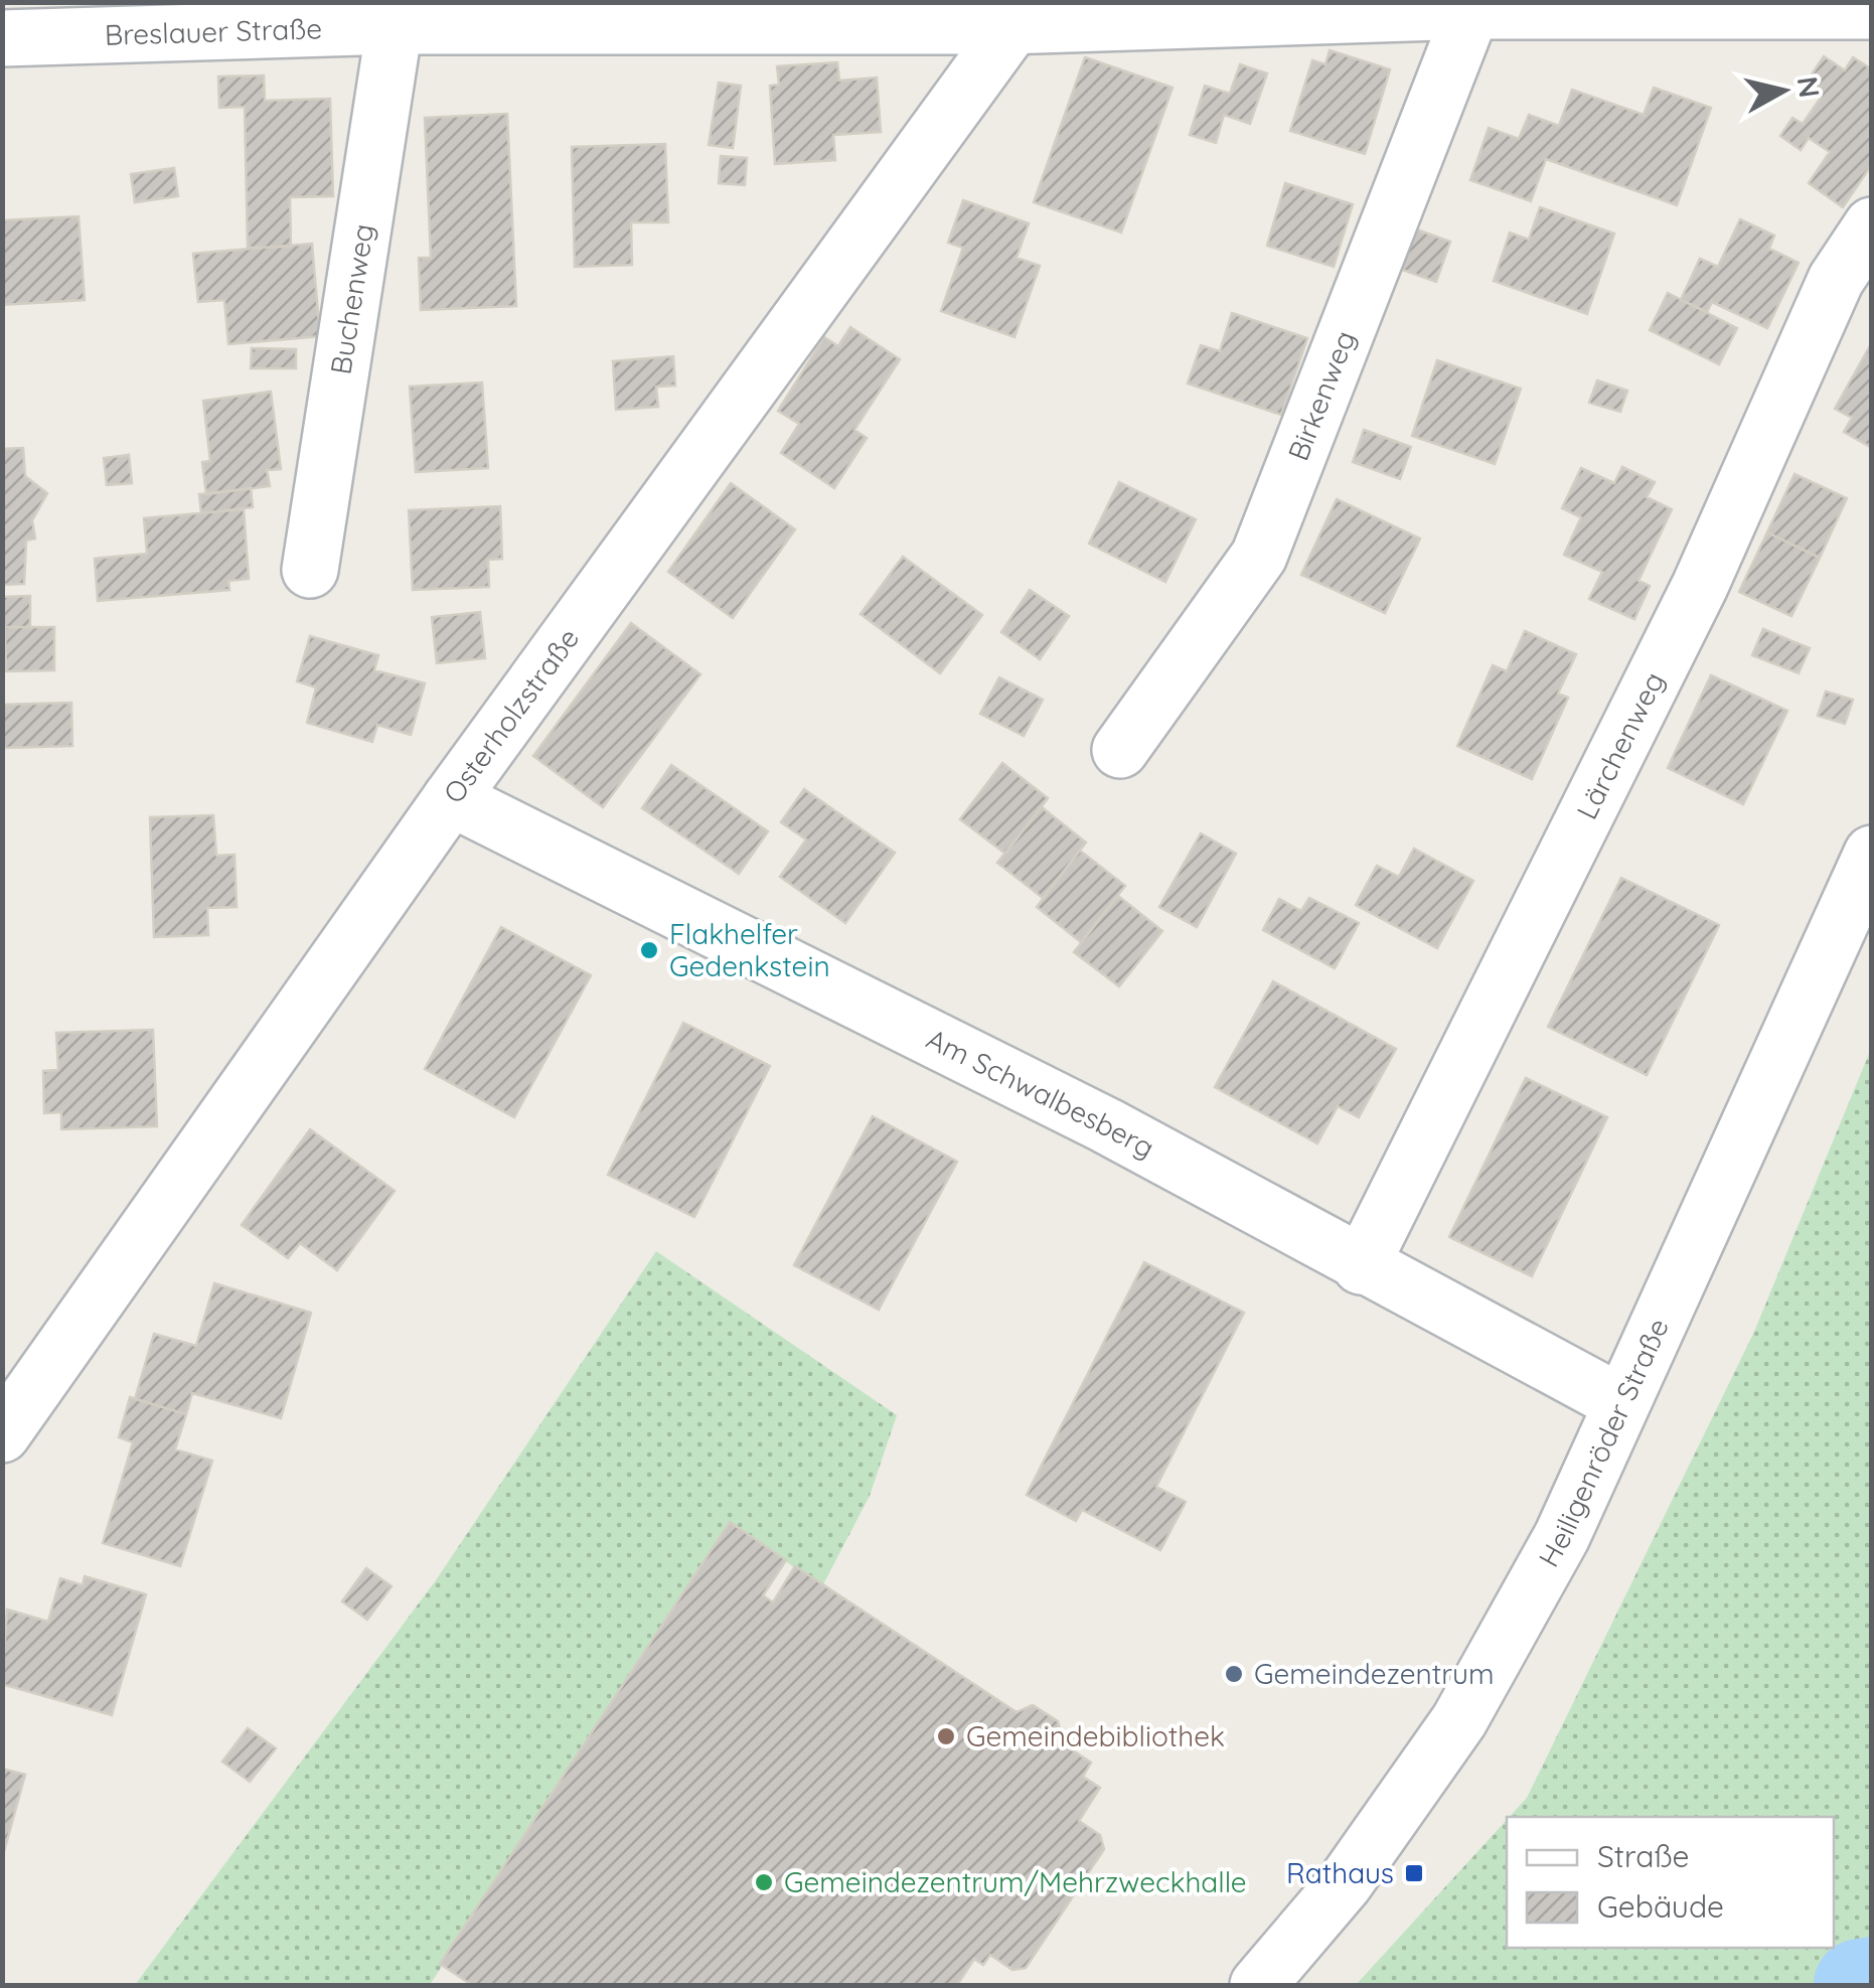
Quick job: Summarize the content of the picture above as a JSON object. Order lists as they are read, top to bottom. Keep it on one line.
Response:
{"streets":{"street":["Breslauer Straße","Buchenweg","Birkenweg","Osterholzstraße","Lärchenweg","Am Schwalbesberg","Heiligenröder Straße"]},"crossings":[["Breslauer Straße","Buchenweg"],["Breslauer Straße","Birkenweg"],["Breslauer Straße","Osterholzstraße"],["Osterholzstraße","Am Schwalbesberg"],["Lärchenweg","Am Schwalbesberg"],["Am Schwalbesberg","Heiligenröder Straße"]],"places":{"other":["Flakhelfer Gedenkstein","Gemeindezentrum","Gemeindebibliothek","Gemeindezentrum/Mehrzweckhalle"],"transit":["Rathaus"]},"legend":["Straße","Gebäude"],"north":"right"}
